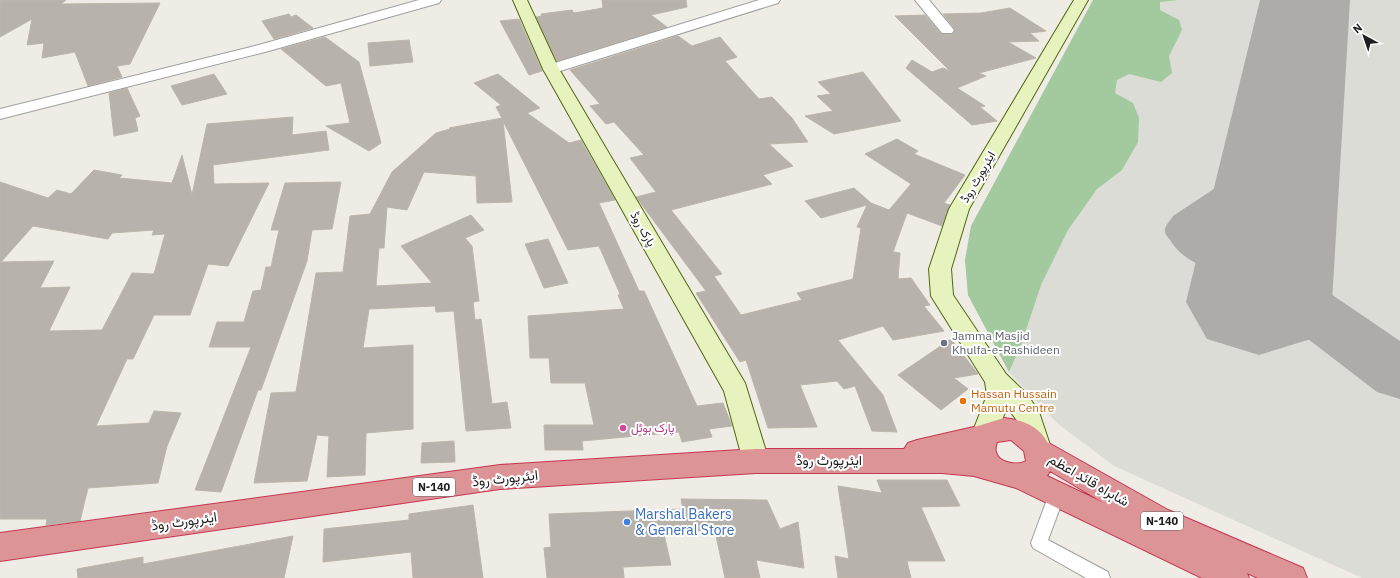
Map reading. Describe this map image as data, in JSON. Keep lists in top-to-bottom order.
{
  "streets": {
    "highway": ["ایئرپورٹ روڈ", "شاہراہِ قائدِ اعظم", "N-140"],
    "street": ["پارک روڈ"]
  },
  "crossings": [
    ["ایئرپورٹ روڈ", "پارک روڈ"],
    ["ایئرپورٹ روڈ", "شاہراہِ قائدِ اعظم"],
    ["ایئرپورٹ روڈ", "N-140"],
    ["شاہراہِ قائدِ اعظم", "N-140"]
  ],
  "places": [
    "Jamma Masjid Khulfa-e-Rashideen",
    "Hassan Hussain Mamutu Centre",
    "پارک ہوٹل",
    "Marshal Bakers & General Store"
  ],
  "north": "top left"
}
